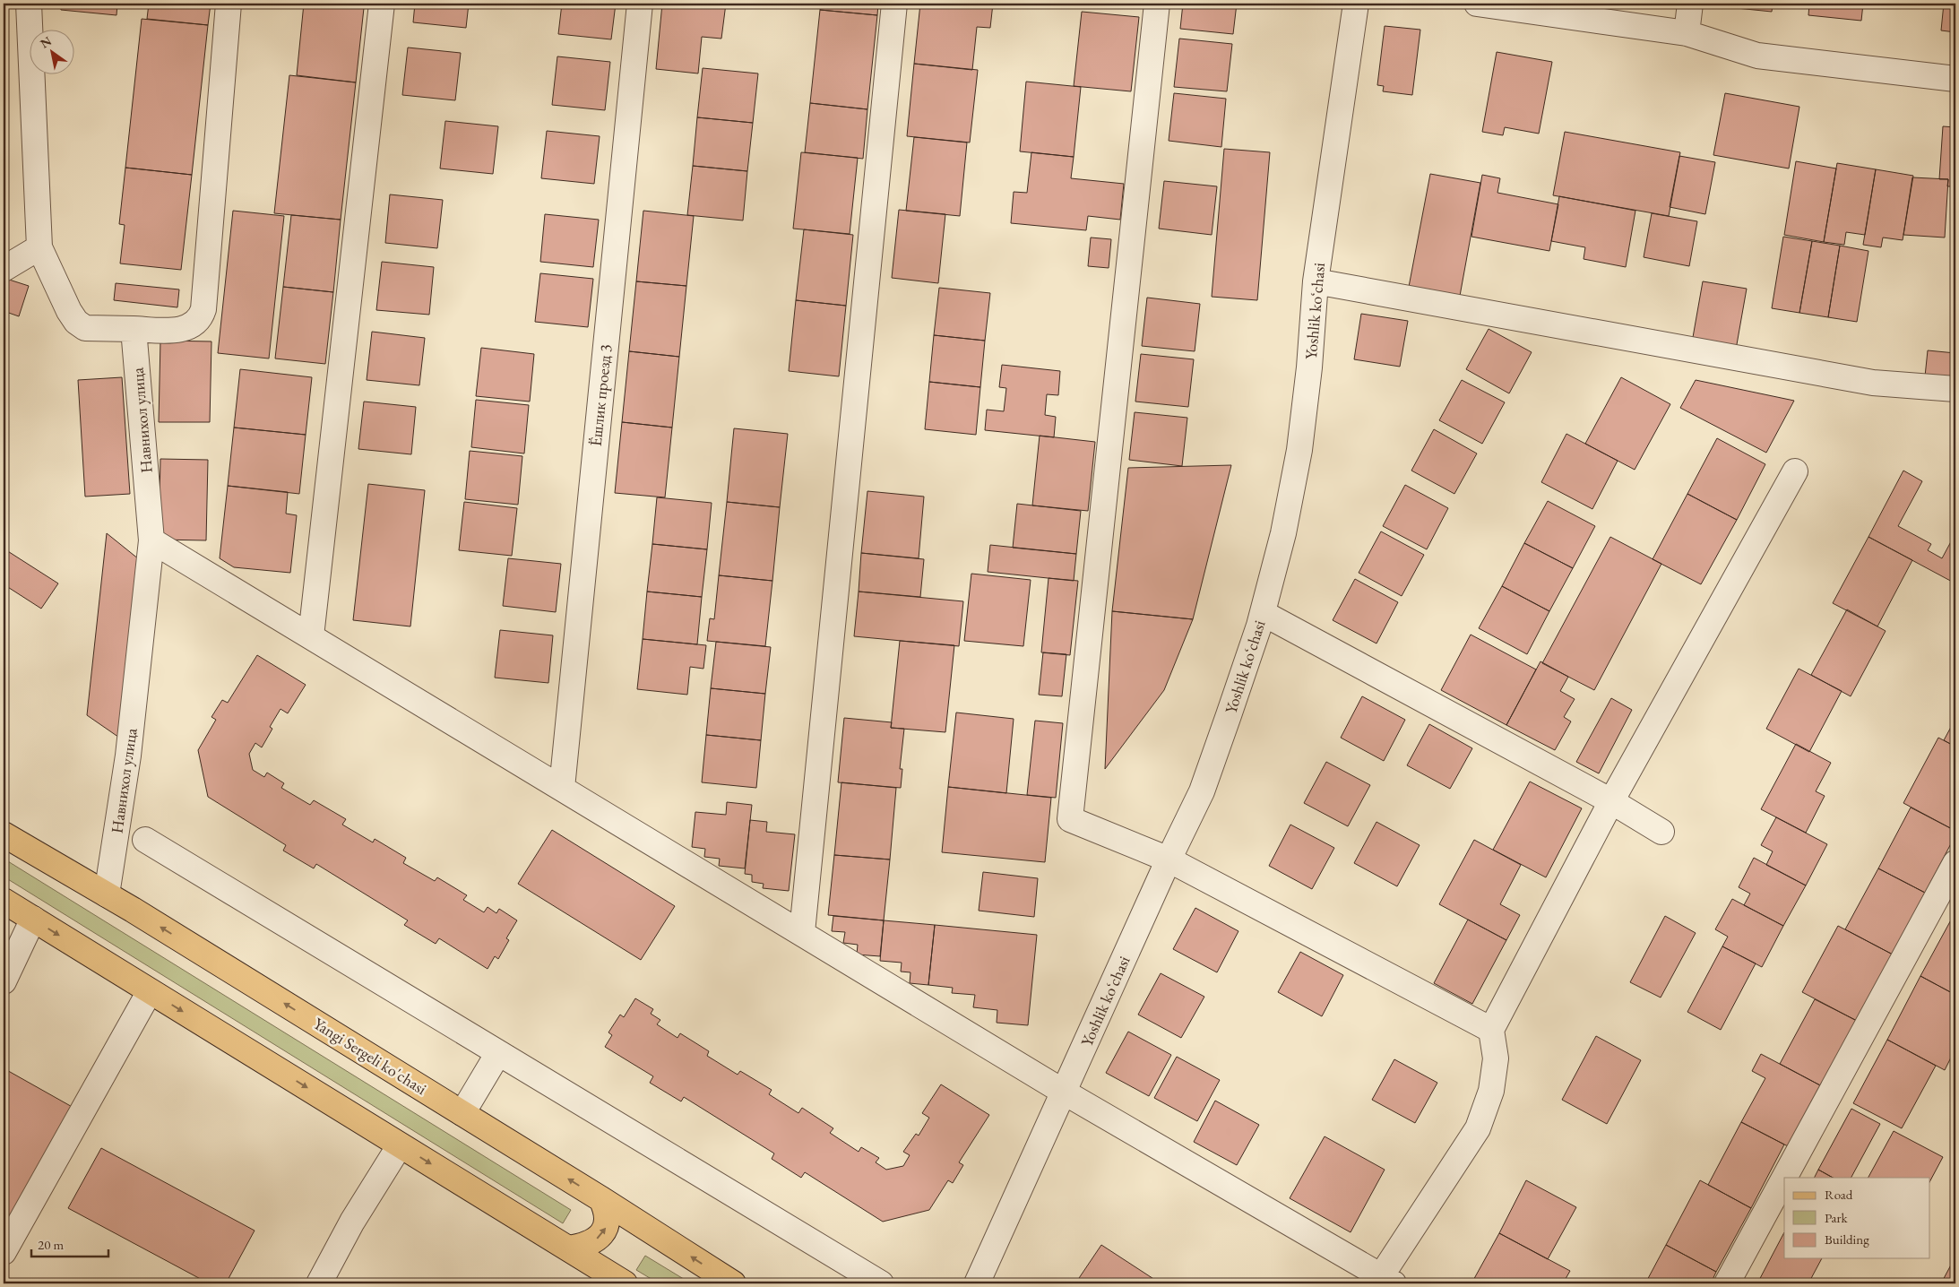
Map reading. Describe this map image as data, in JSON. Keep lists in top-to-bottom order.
{
  "streets": {
    "main road": ["Yangi Sergeli ko'chasi"],
    "street": ["Yoshlik koʻchasi", "Ёшлик проезд 3", "Навнихол улица"]
  },
  "crossings": [
    ["Навнихол улица", "Yangi Sergeli ko'chasi"]
  ],
  "legend": ["Road", "Park", "Building"],
  "scale_bar": "20 m",
  "north": "top left"
}
